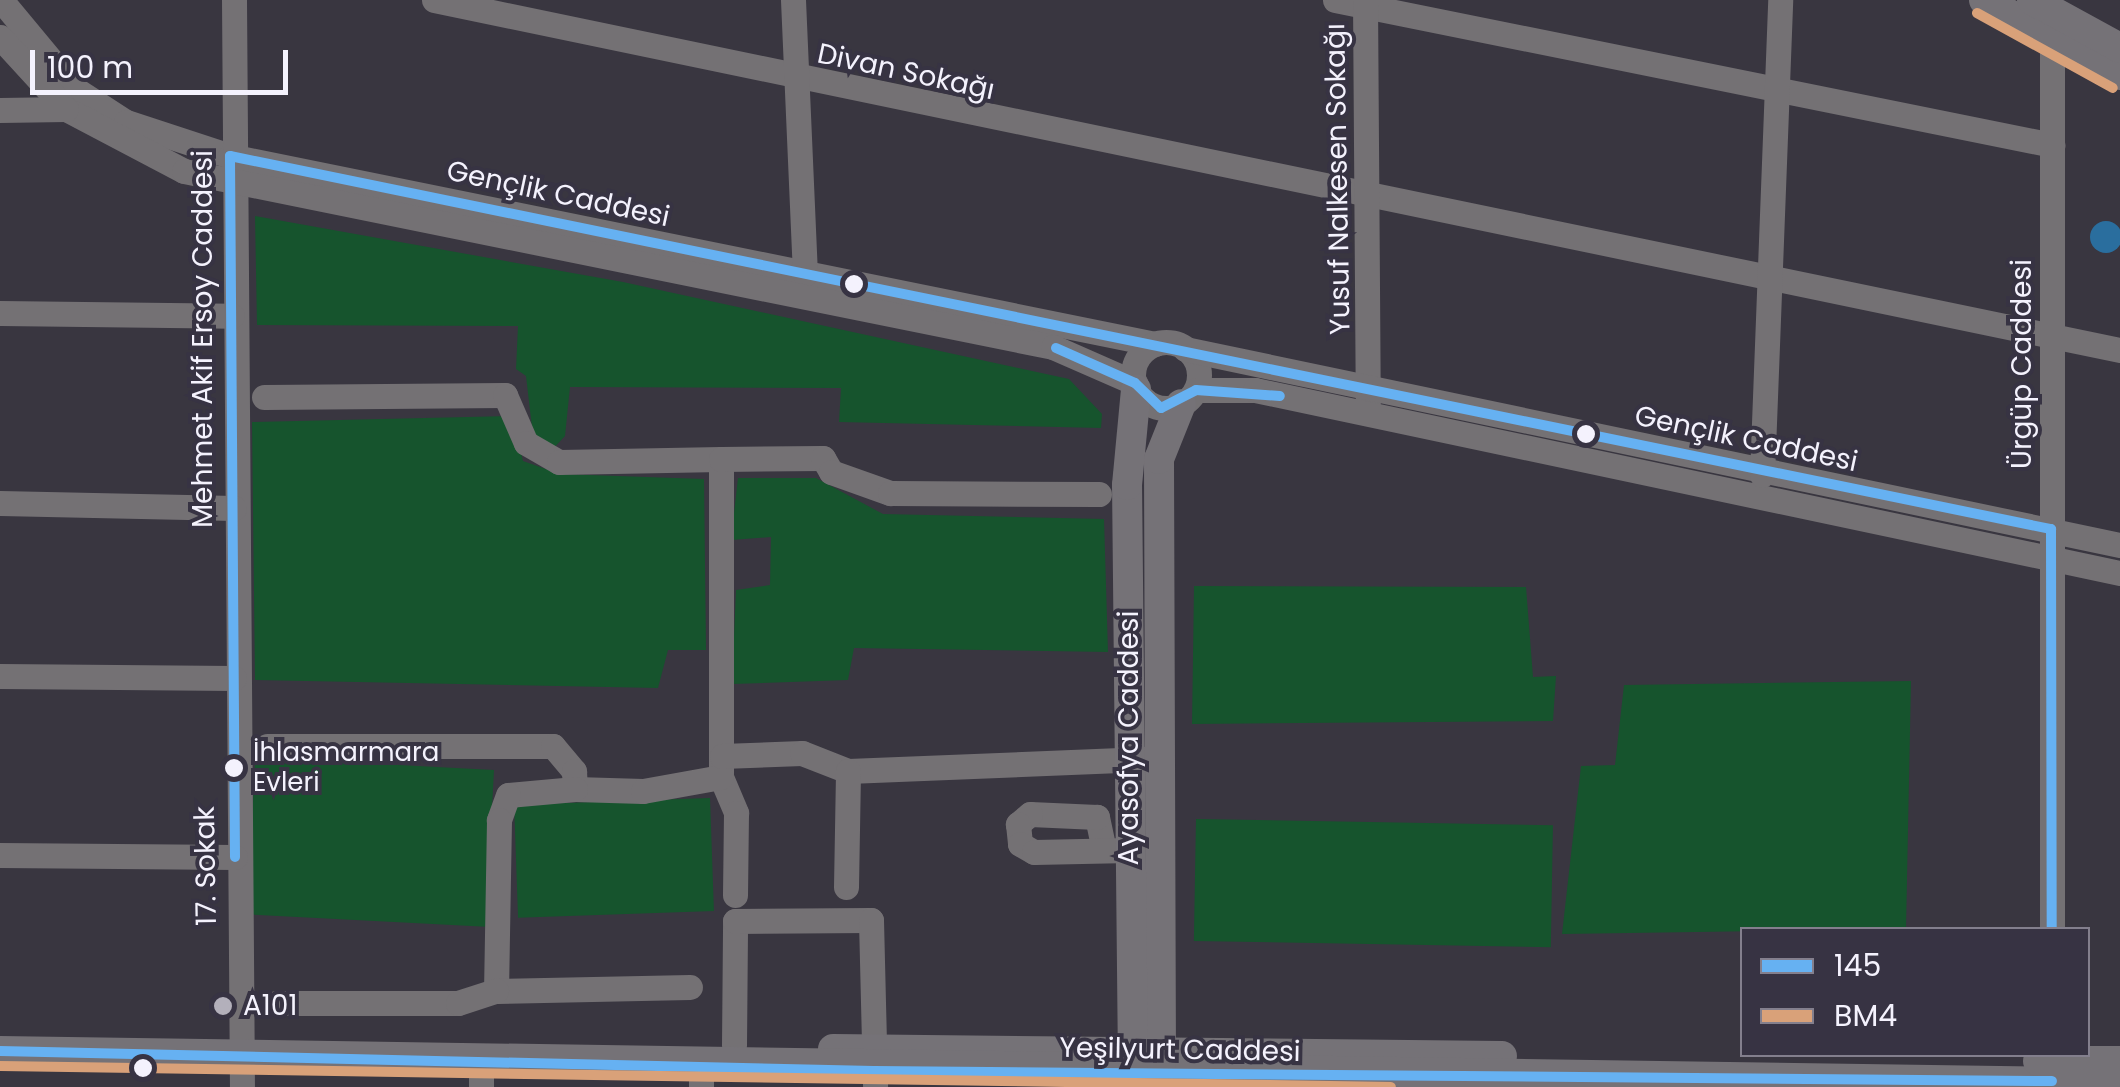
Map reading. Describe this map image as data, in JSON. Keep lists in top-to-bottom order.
{
  "streets": {
    "main road": ["Ayasofya Caddesi", "Yeşilyurt Caddesi"],
    "street": [
      "Divan Sokağı",
      "Yusuf Nalkesen Sokağı",
      "Gençlik Caddesi",
      "Mehmet Akif Ersoy Caddesi",
      "Ürgüp Caddesi",
      "17. Sokak"
    ]
  },
  "crossings": [
    ["Divan Sokağı", "Yusuf Nalkesen Sokağı"],
    ["Divan Sokağı", "Ürgüp Caddesi"],
    ["Yusuf Nalkesen Sokağı", "Gençlik Caddesi"],
    ["Gençlik Caddesi", "Mehmet Akif Ersoy Caddesi"],
    ["Gençlik Caddesi", "Ürgüp Caddesi"],
    ["Gençlik Caddesi", "Ayasofya Caddesi"],
    ["Mehmet Akif Ersoy Caddesi", "17. Sokak"],
    ["Ayasofya Caddesi", "Yeşilyurt Caddesi"],
    ["17. Sokak", "Yeşilyurt Caddesi"]
  ],
  "places": ["İhlasmarmara Evleri", "A101"],
  "lines": ["transit line BM4", "transit line 145"],
  "legend": ["145", "BM4"],
  "scale_bar": "100 m"
}
